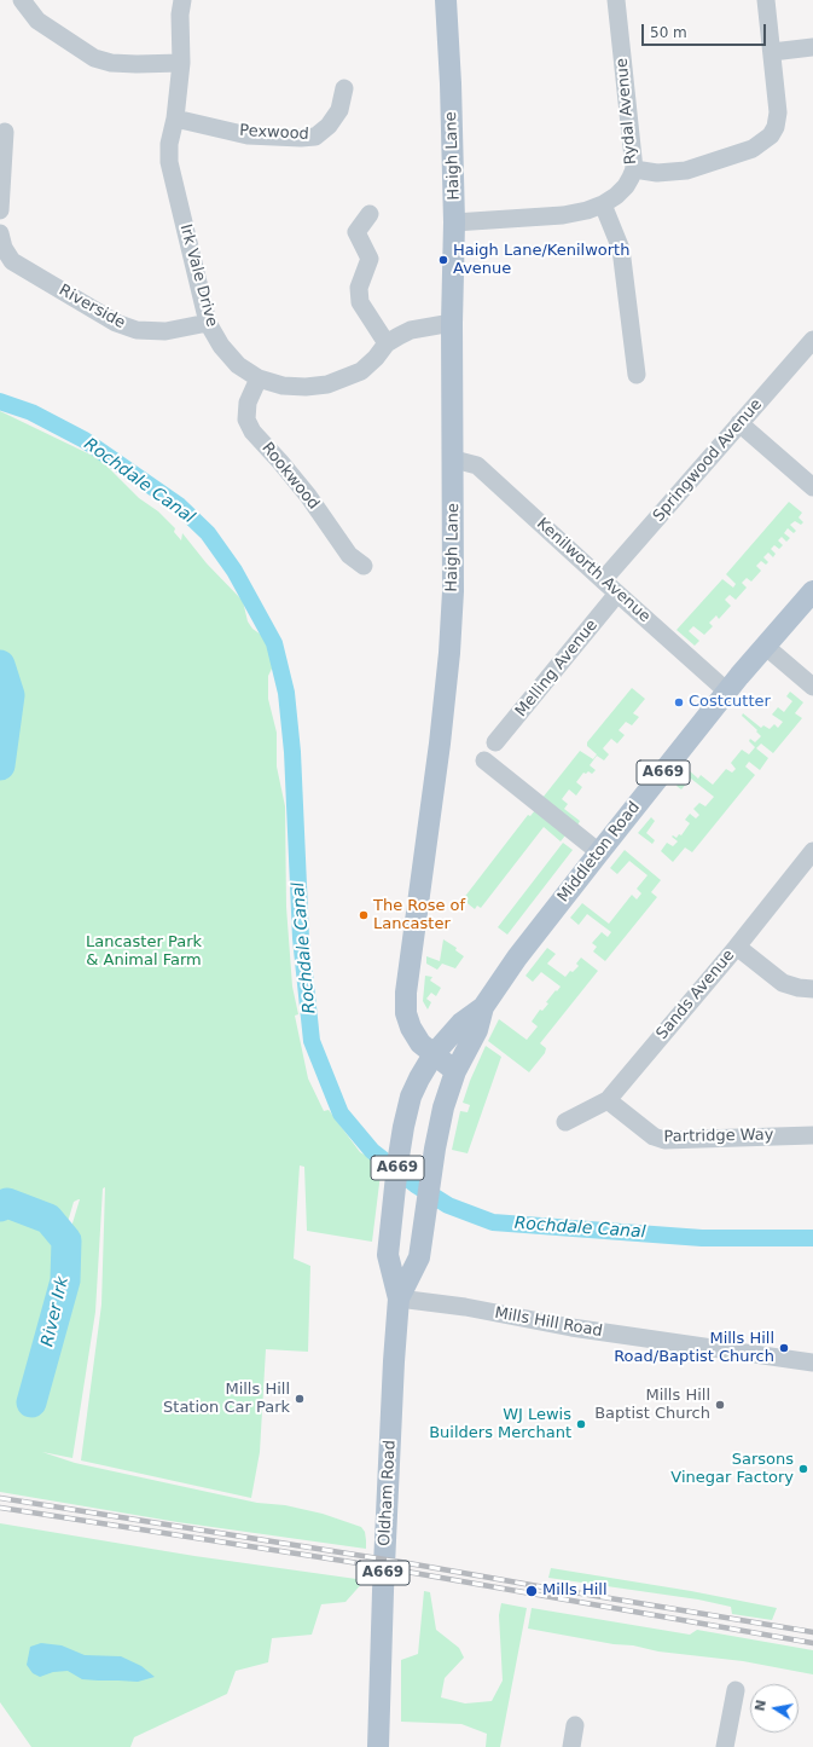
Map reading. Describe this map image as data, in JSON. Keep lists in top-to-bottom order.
{
  "streets": {
    "main road": [
      "Haigh Lane",
      "A669",
      "Middleton Road",
      "Oldham Road"
    ],
    "street": [
      "Rydal Avenue",
      "Pexwood",
      "Irk Vale Drive",
      "Riverside",
      "Springwood Avenue",
      "Rookwood",
      "Kenilworth Avenue",
      "Melling Avenue",
      "Sands Avenue",
      "Partridge Way",
      "Mills Hill Road"
    ]
  },
  "crossings": [
    ["Rydal Avenue", "Haigh Lane"],
    ["Pexwood", "Irk Vale Drive"],
    ["Haigh Lane", "Irk Vale Drive"],
    ["Haigh Lane", "Kenilworth Avenue"],
    ["Haigh Lane", "Middleton Road"],
    ["Irk Vale Drive", "Riverside"],
    ["Irk Vale Drive", "Rookwood"],
    ["Springwood Avenue", "Kenilworth Avenue"],
    ["Kenilworth Avenue", "Melling Avenue"],
    ["Kenilworth Avenue", "Middleton Road"],
    ["Middleton Road", "Mills Hill Road"],
    ["Middleton Road", "Oldham Road"],
    ["Sands Avenue", "Partridge Way"],
    ["Mills Hill Road", "Oldham Road"]
  ],
  "water": ["Rochdale Canal", "River Irk"],
  "parks": ["Lancaster Park & Animal Farm"],
  "places": [
    "Haigh Lane/Kenilworth Avenue",
    "Costcutter",
    "The Rose of Lancaster",
    "Mills Hill Road/Baptist Church",
    "Mills Hill Station Car Park",
    "Mills Hill Baptist Church",
    "WJ Lewis Builders Merchant",
    "Sarsons Vinegar Factory",
    "Mills Hill"
  ],
  "scale_bar": "50 m",
  "north": "left"
}
